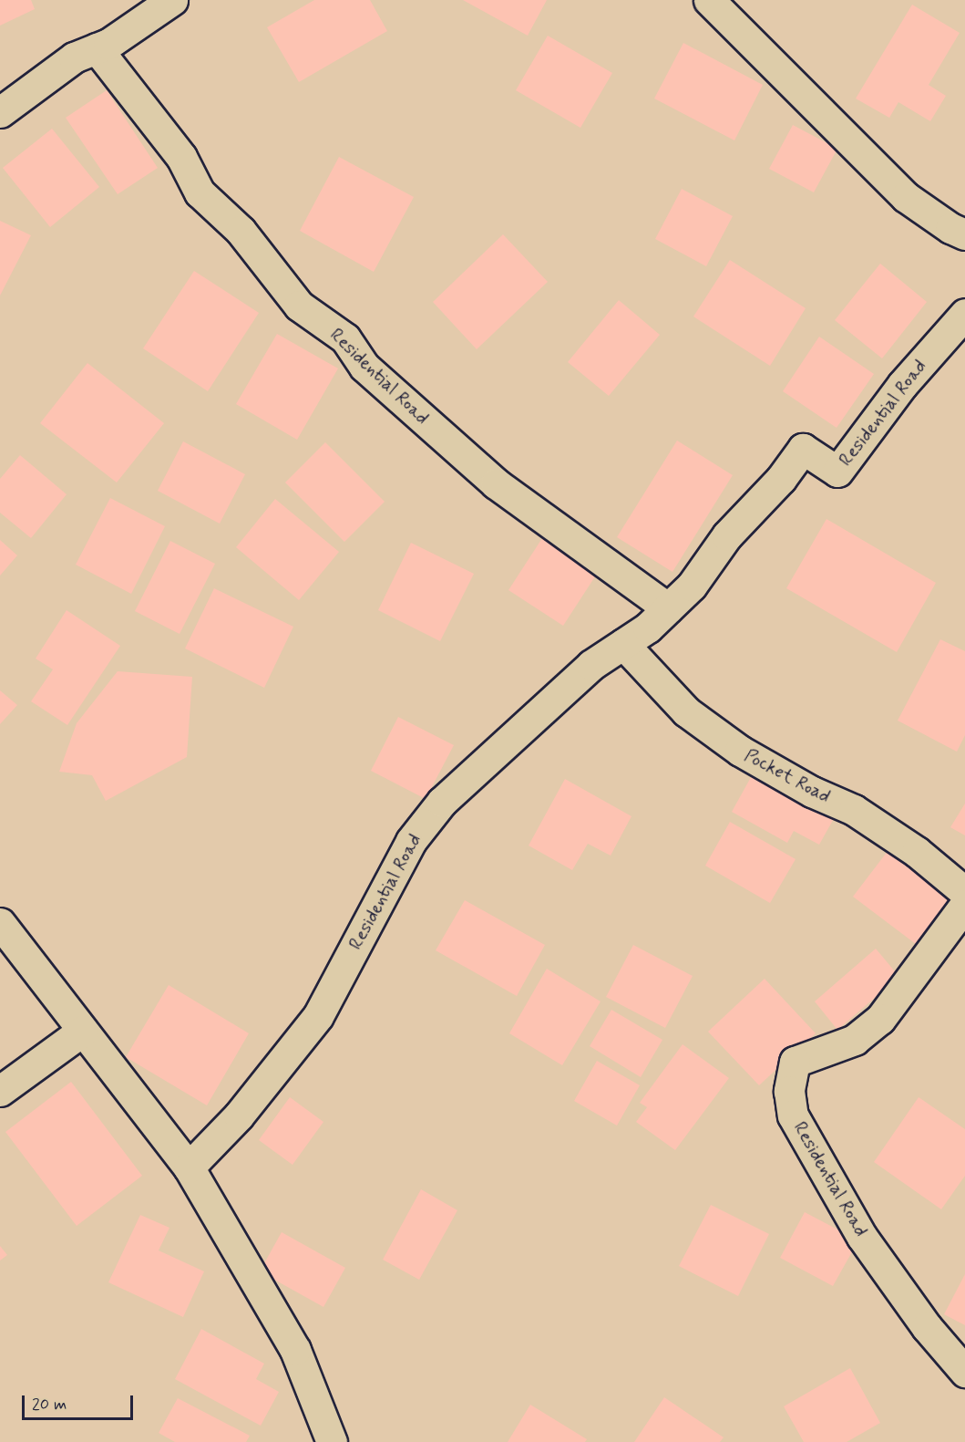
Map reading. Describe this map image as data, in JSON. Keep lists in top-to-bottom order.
{
  "streets": {
    "street": ["Residential Road", "Pocket Road"]
  },
  "crossings": [
    ["Residential Road", "Pocket Road"]
  ],
  "scale_bar": "20 m"
}
